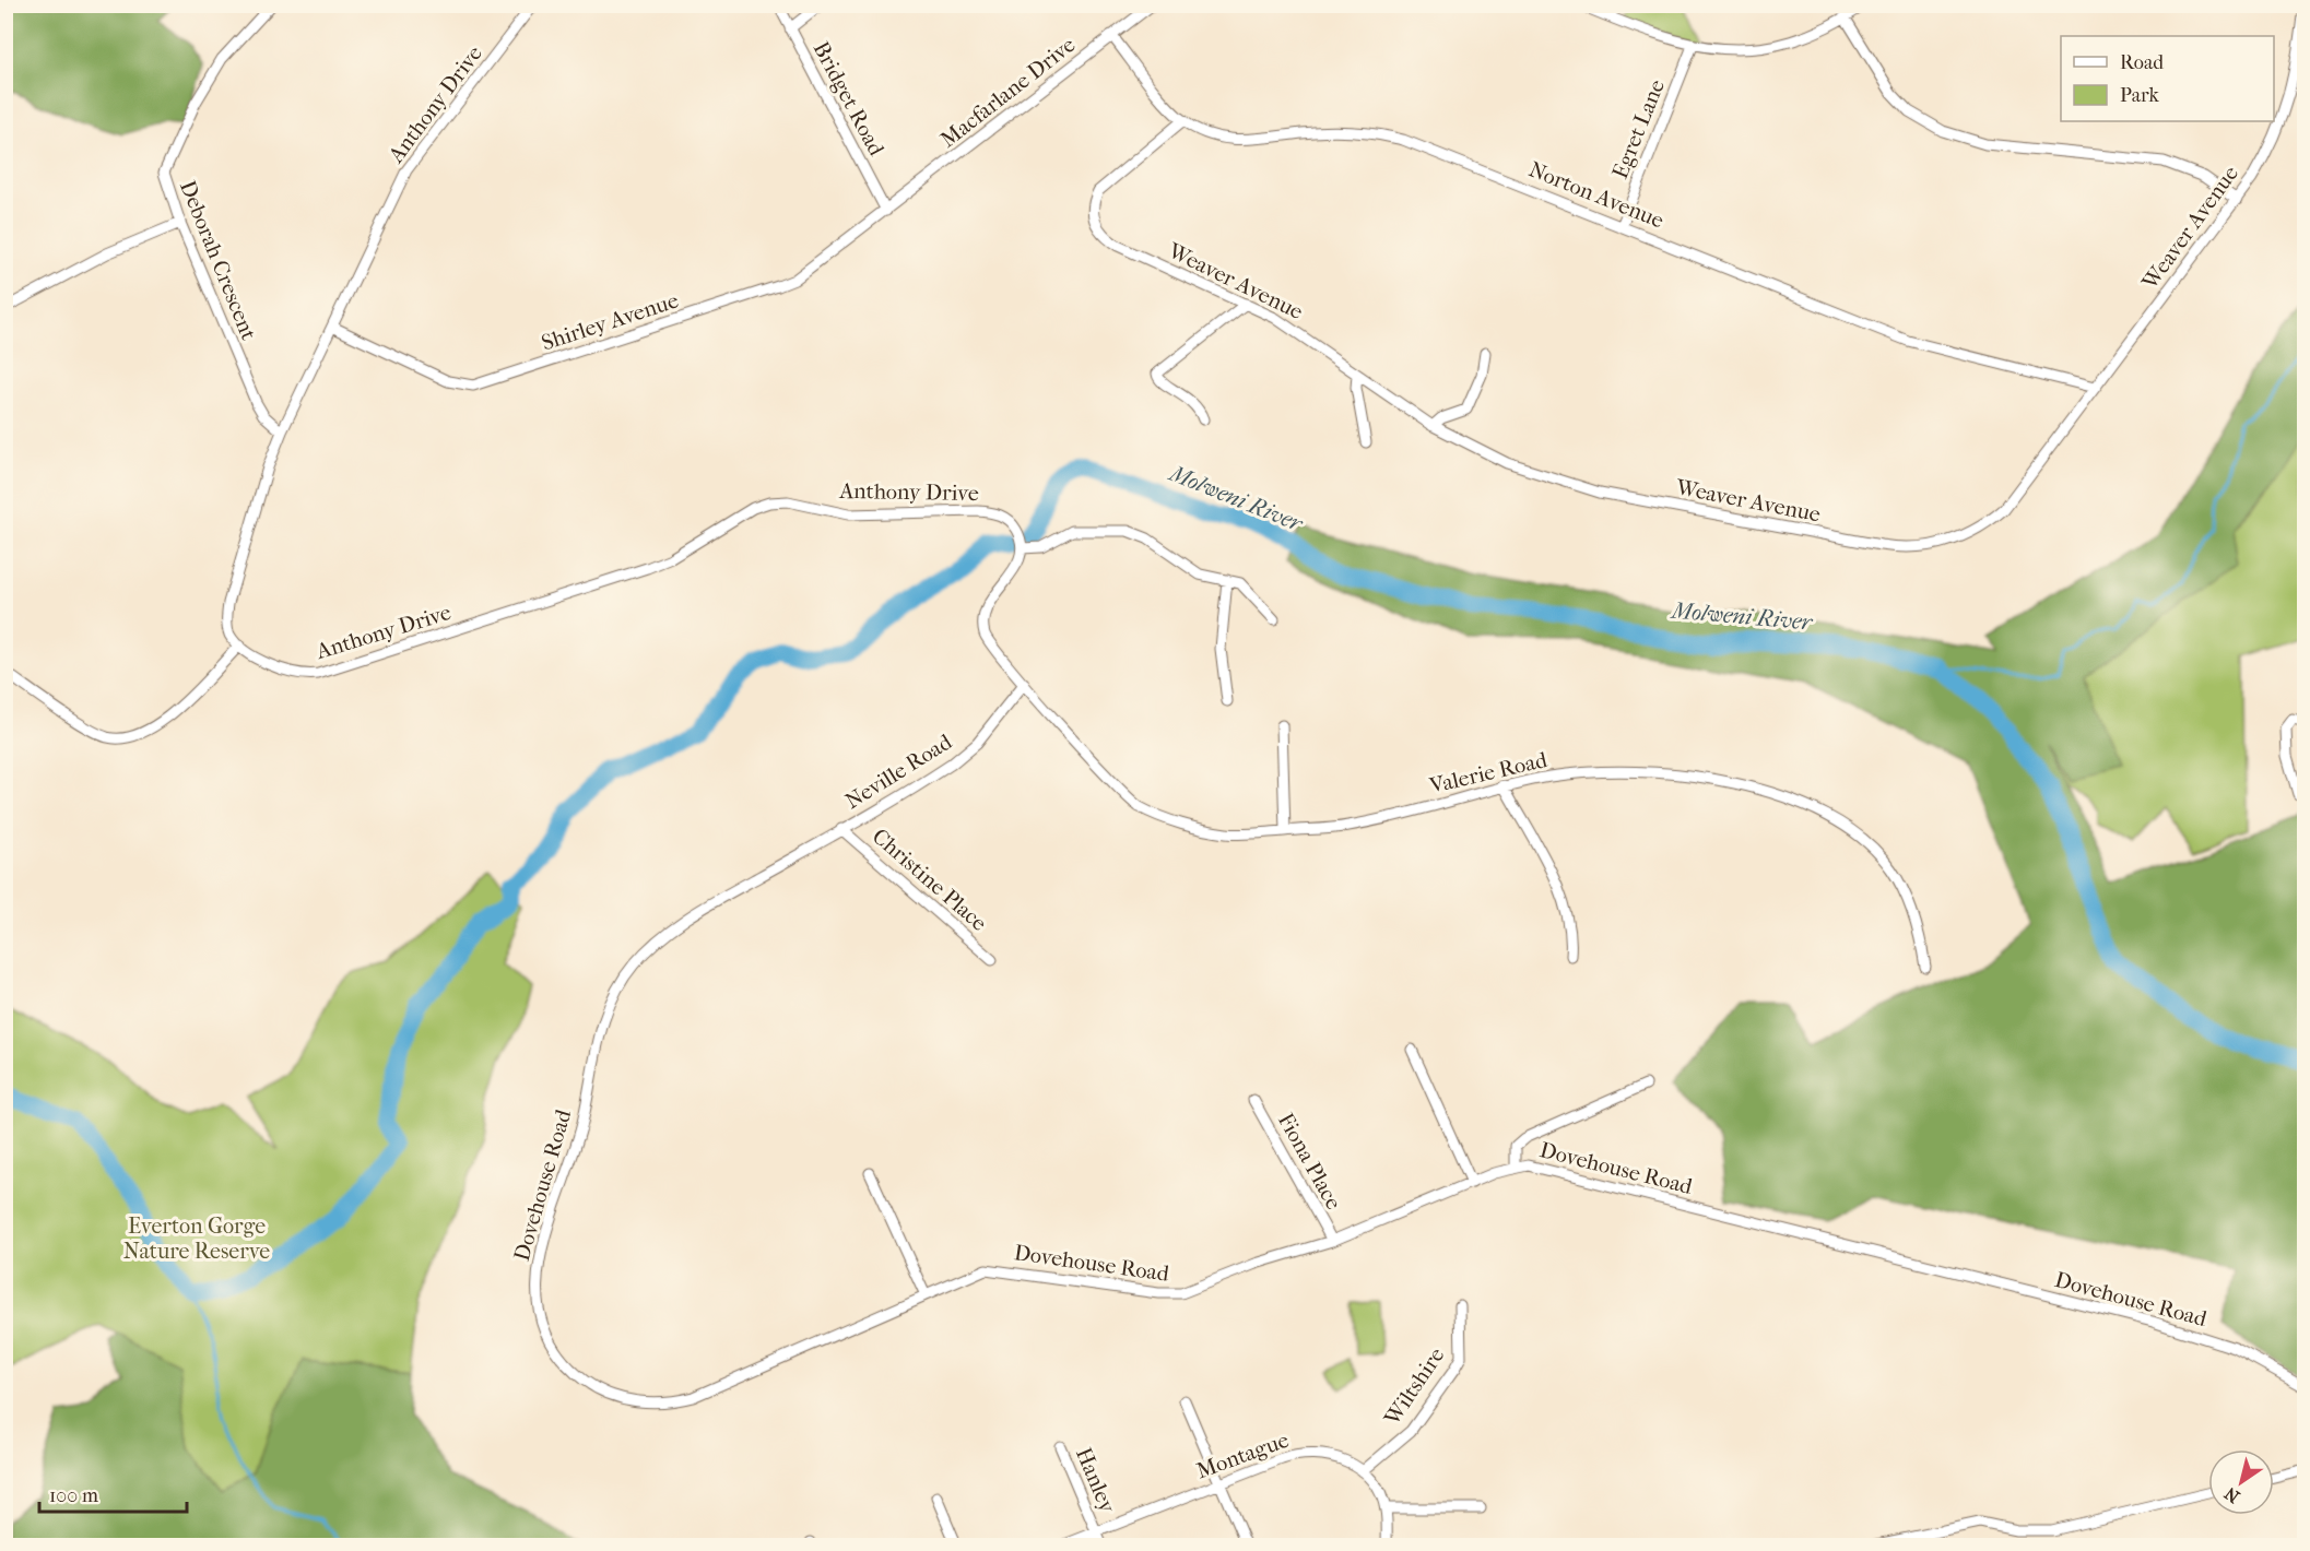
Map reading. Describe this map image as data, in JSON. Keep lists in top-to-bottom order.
{
  "streets": {
    "street": [
      "Macfarlane Drive",
      "Bridget Road",
      "Anthony Drive",
      "Egret Lane",
      "Norton Avenue",
      "Weaver Avenue",
      "Deborah Crescent",
      "Shirley Avenue",
      "Neville Road",
      "Valerie Road",
      "Christine Place",
      "Fiona Place",
      "Dovehouse Road",
      "Wiltshire",
      "Montague",
      "Hanley"
    ]
  },
  "crossings": [
    ["Macfarlane Drive", "Bridget Road"],
    ["Macfarlane Drive", "Norton Avenue"],
    ["Macfarlane Drive", "Shirley Avenue"],
    ["Bridget Road", "Shirley Avenue"],
    ["Anthony Drive", "Deborah Crescent"],
    ["Anthony Drive", "Shirley Avenue"],
    ["Egret Lane", "Norton Avenue"],
    ["Norton Avenue", "Weaver Avenue"],
    ["Neville Road", "Valerie Road"],
    ["Neville Road", "Christine Place"],
    ["Neville Road", "Dovehouse Road"],
    ["Christine Place", "Dovehouse Road"],
    ["Fiona Place", "Dovehouse Road"],
    ["Wiltshire", "Montague"],
    ["Montague", "Hanley"]
  ],
  "water": ["Molweni River"],
  "parks": ["Everton Gorge Nature Reserve"],
  "legend": ["Road", "Park"],
  "scale_bar": "100 m",
  "north": "bottom left"
}
